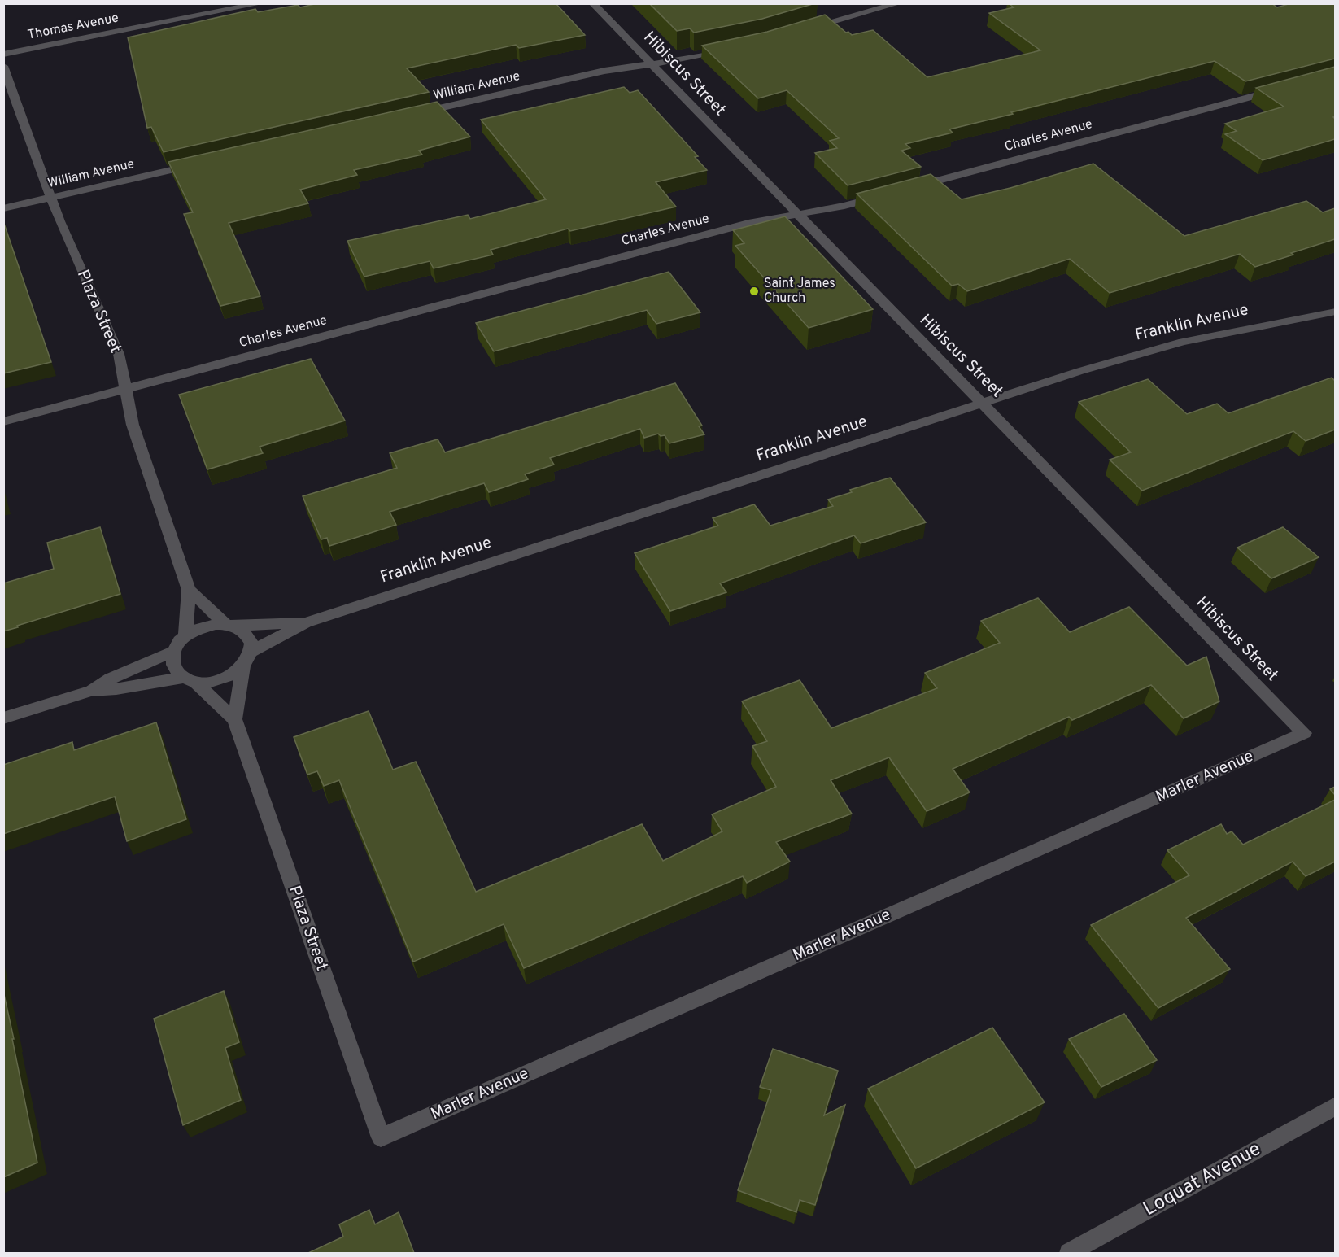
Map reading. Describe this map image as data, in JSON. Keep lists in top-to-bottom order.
{
  "streets": {
    "street": [
      "Thomas Avenue",
      "Hibiscus Street",
      "William Avenue",
      "Charles Avenue",
      "Plaza Street",
      "Franklin Avenue",
      "Marler Avenue",
      "Loquat Avenue"
    ]
  },
  "crossings": [
    ["Hibiscus Street", "William Avenue"],
    ["Hibiscus Street", "Charles Avenue"],
    ["Hibiscus Street", "Franklin Avenue"],
    ["Hibiscus Street", "Marler Avenue"],
    ["William Avenue", "Plaza Street"],
    ["Charles Avenue", "Plaza Street"],
    ["Plaza Street", "Franklin Avenue"],
    ["Plaza Street", "Marler Avenue"]
  ],
  "places": ["Saint James Church"]
}
